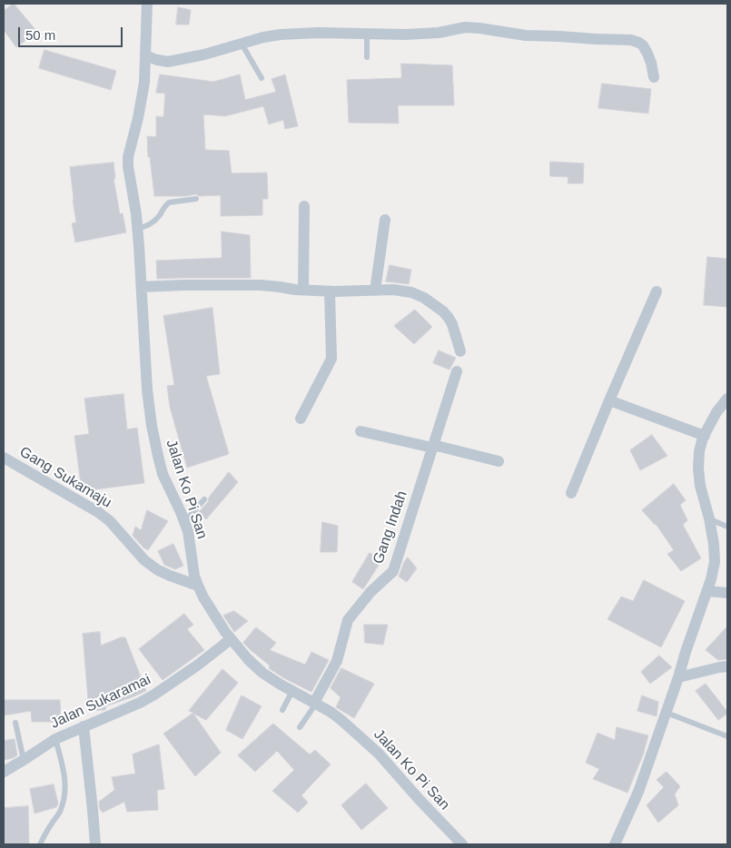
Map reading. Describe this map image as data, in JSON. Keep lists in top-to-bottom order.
{
  "streets": {
    "street": [
      "Gang Sukamaju",
      "Jalan Ko Pi San",
      "Gang Indah",
      "Jalan Sukaramai"
    ]
  },
  "crossings": [
    ["Gang Sukamaju", "Jalan Ko Pi San"],
    ["Jalan Ko Pi San", "Gang Indah"],
    ["Jalan Ko Pi San", "Jalan Sukaramai"]
  ],
  "scale_bar": "50 m"
}
